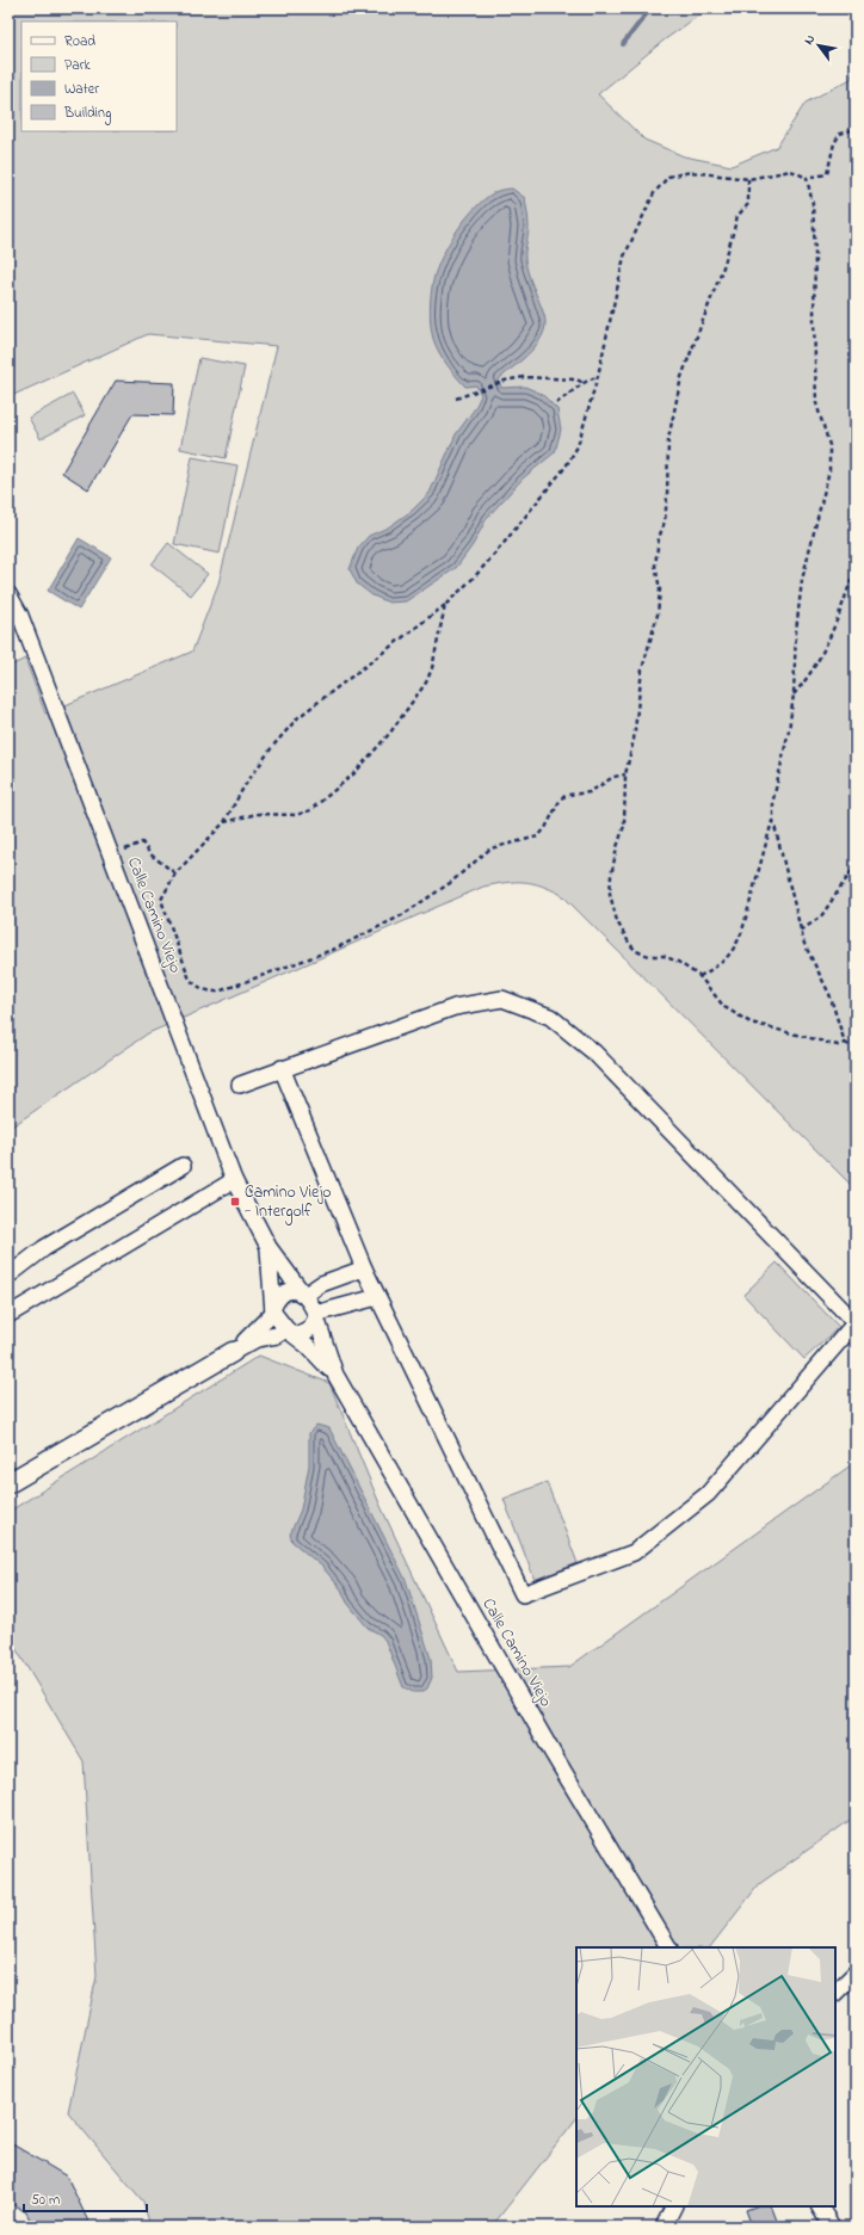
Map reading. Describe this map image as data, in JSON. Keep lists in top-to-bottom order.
{
  "streets": {
    "street": ["Calle Camino Viejo"]
  },
  "places": {
    "transit": ["Camino Viejo - Intergolf"]
  },
  "legend": [
    "Road",
    "Park",
    "Water",
    "Building"
  ],
  "scale_bar": "50 m",
  "north": "top left"
}
